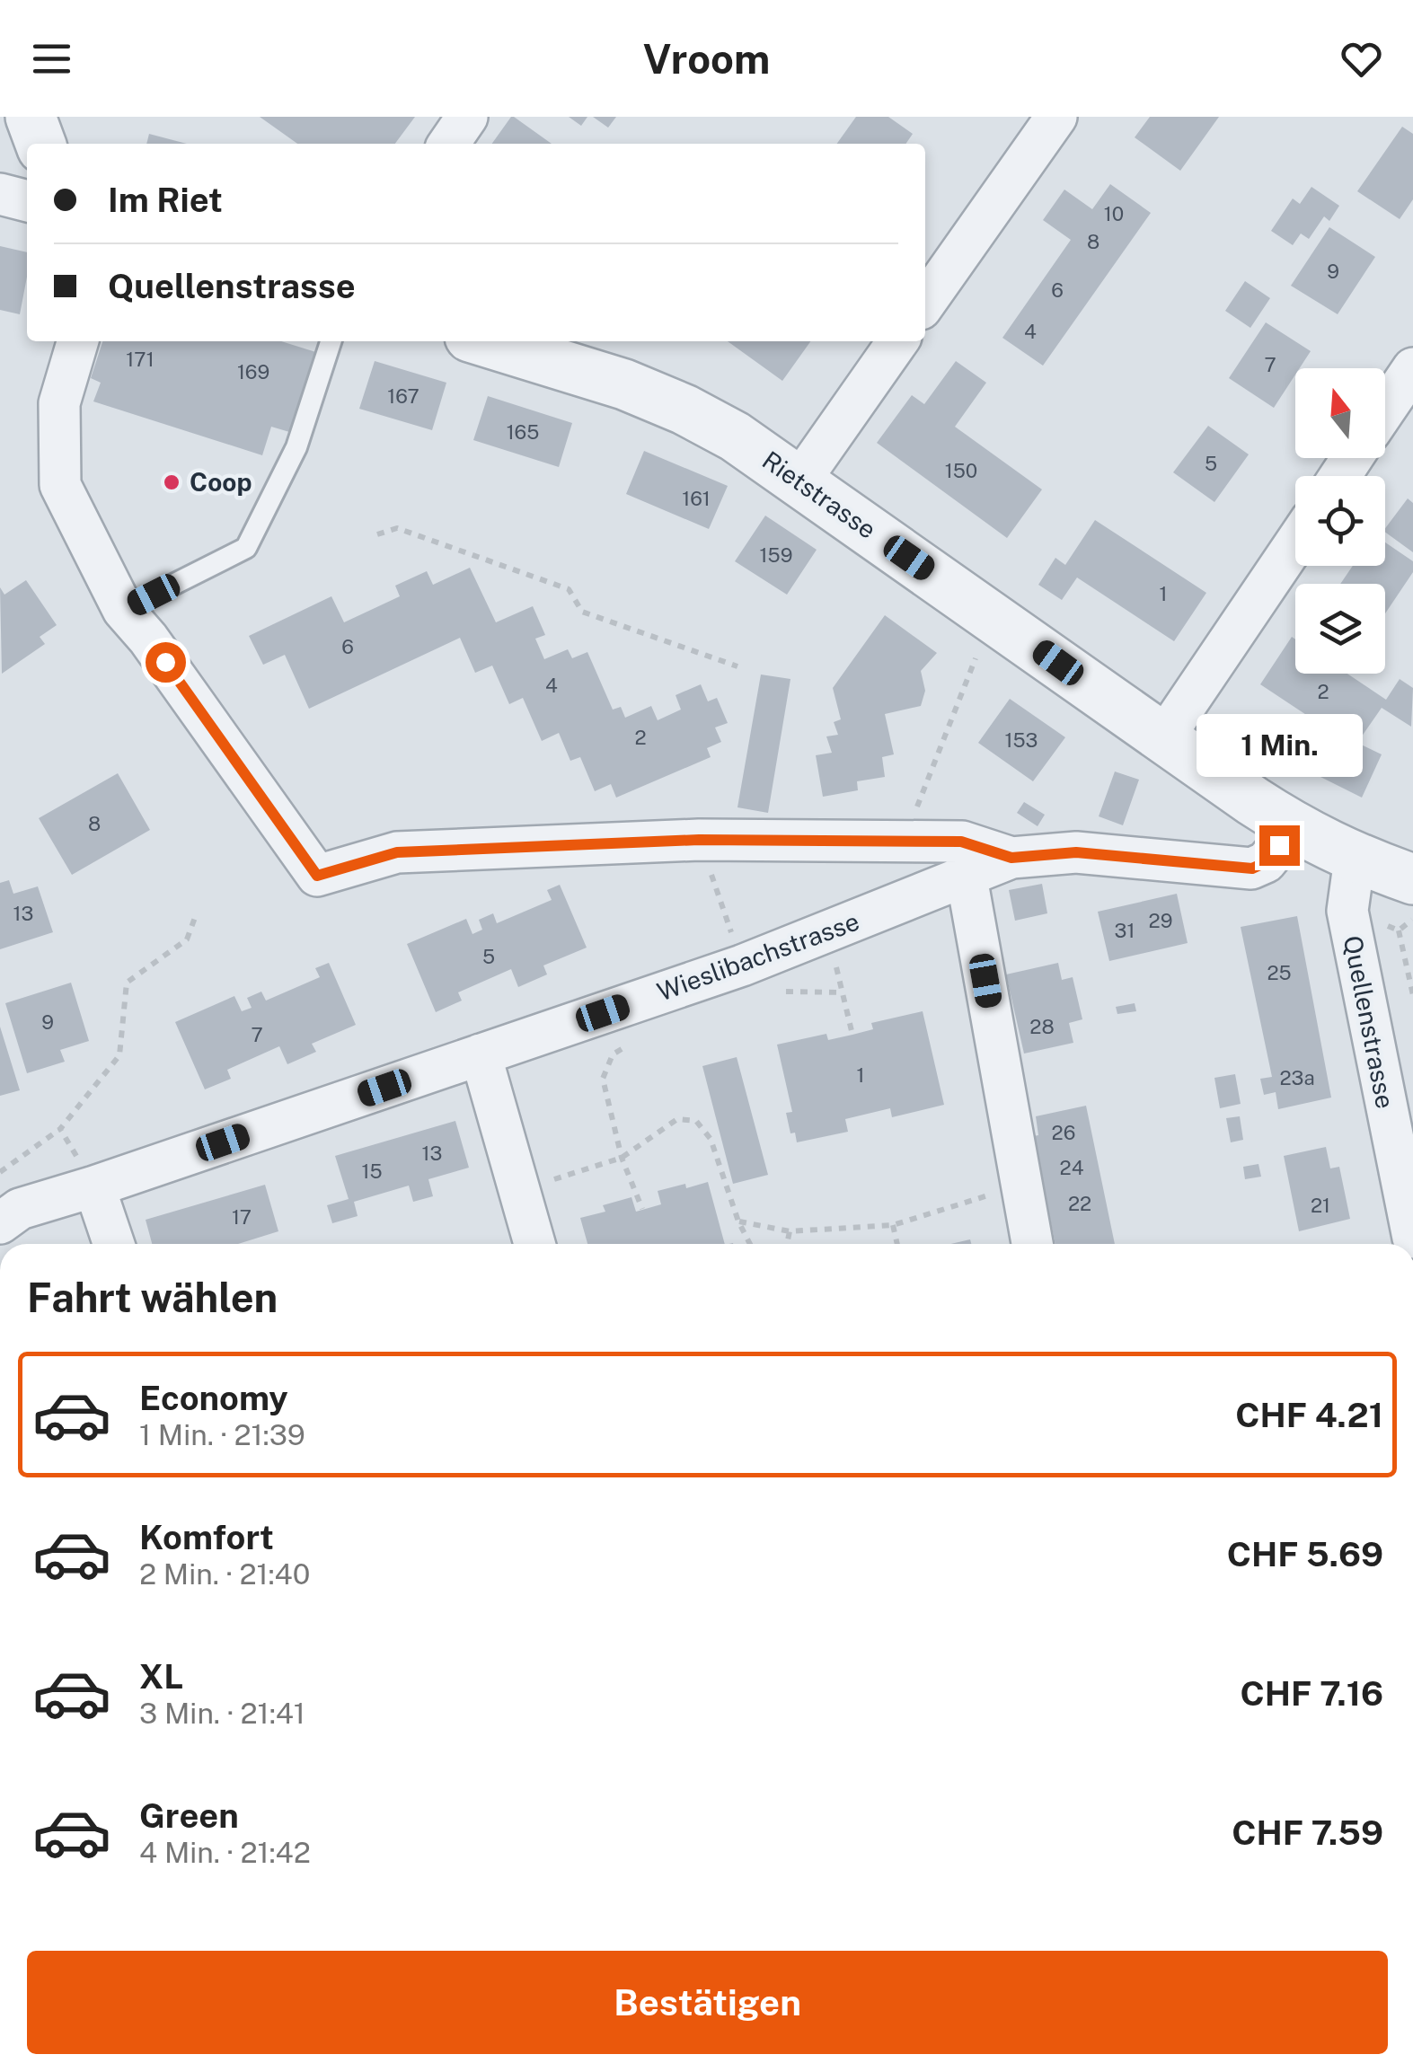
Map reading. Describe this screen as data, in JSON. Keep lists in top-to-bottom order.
{
  "streets": {
    "street": ["Rietstrasse", "Wieslibachstrasse", "Quellenstrasse"]
  },
  "crossings": [
    ["Rietstrasse", "Quellenstrasse"]
  ],
  "places": ["Coop"],
  "house_numbers": [
    "10",
    "8",
    "9",
    "6",
    "4",
    "171",
    "7",
    "169",
    "167",
    "165",
    "5",
    "150",
    "161",
    "159",
    "1",
    "6",
    "4",
    "2",
    "2",
    "153",
    "8",
    "13",
    "29",
    "31",
    "5",
    "25",
    "9",
    "28",
    "7",
    "1",
    "23a",
    "26",
    "13",
    "24",
    "15",
    "22",
    "21",
    "17"
  ],
  "north": "top",
  "page": {
    "header": "Vroom",
    "banner": ["Im Riet", "Quellenstrasse"],
    "bubble": "1 Min.",
    "heading": "Fahrt wählen",
    "list": [
      {
        "name": "Economy",
        "note": "1 Min. · 21:39",
        "value": "CHF 4.21"
      },
      {
        "name": "Komfort",
        "note": "2 Min. · 21:40",
        "value": "CHF 5.69"
      },
      {
        "name": "XL",
        "note": "3 Min. · 21:41",
        "value": "CHF 7.16"
      },
      {
        "name": "Green",
        "note": "4 Min. · 21:42",
        "value": "CHF 7.59"
      }
    ],
    "buttons": "Bestätigen"
  }
}
